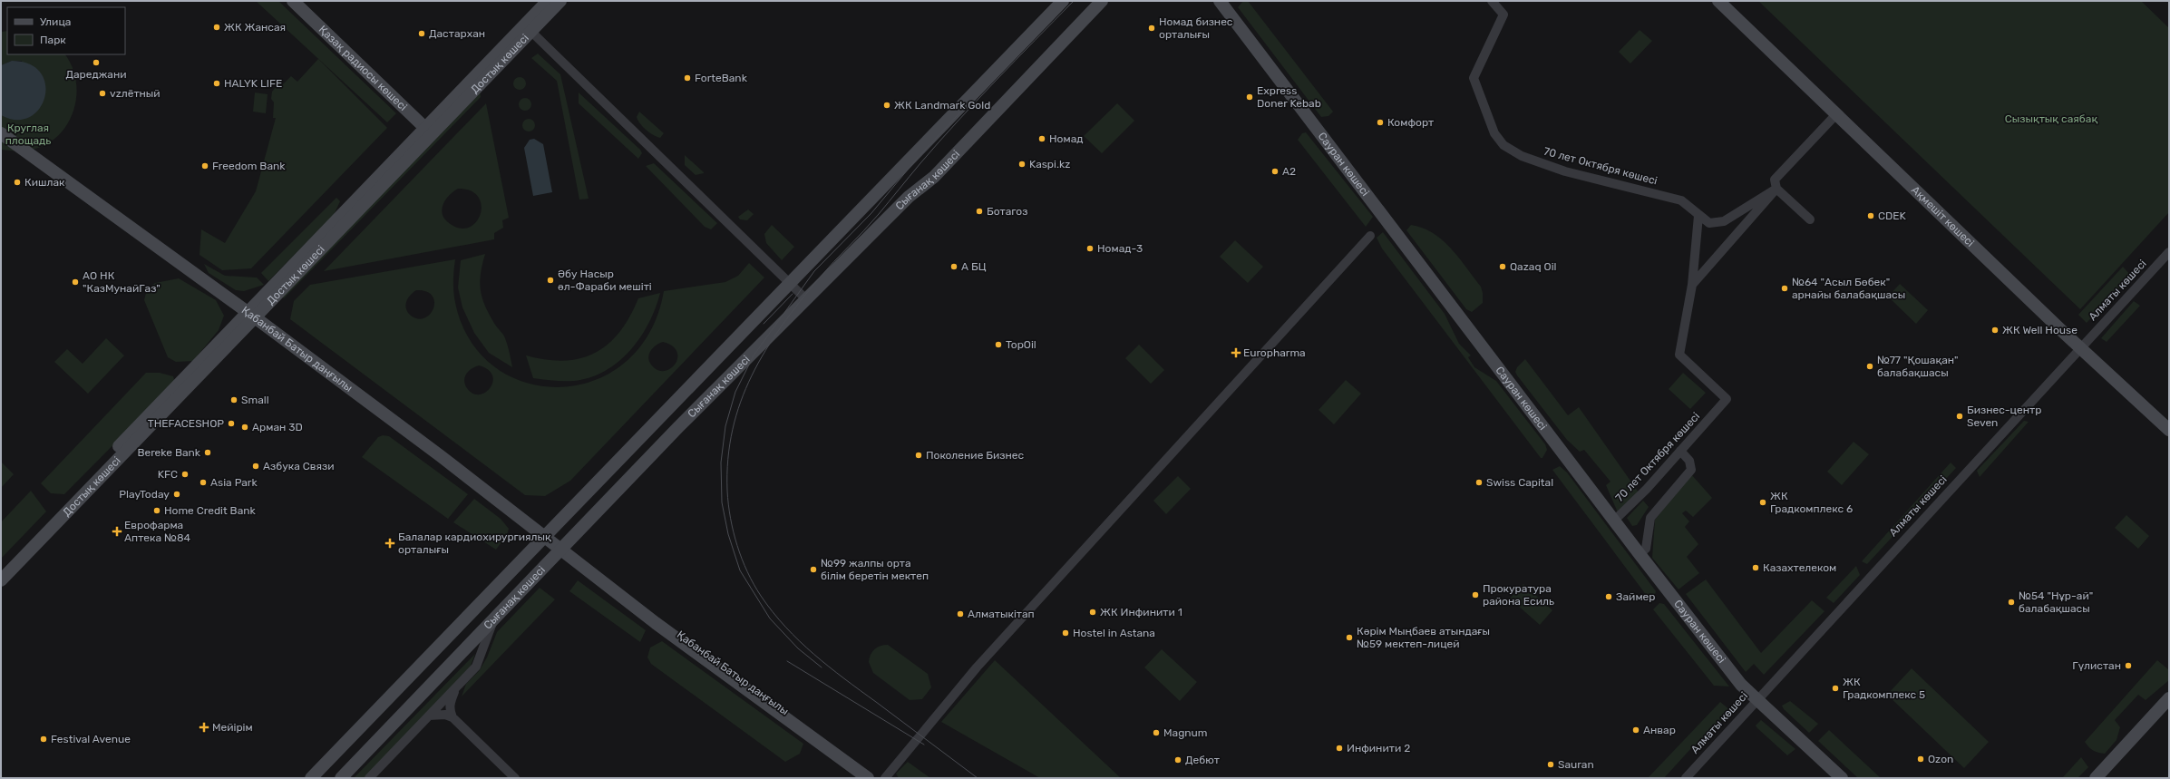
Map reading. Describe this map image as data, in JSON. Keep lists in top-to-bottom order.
{
  "streets": {
    "main road": [
      "Достық көшесі",
      "Қазақ радиосы көшесі",
      "Сауран көшесі",
      "Сығанақ көшесі",
      "Ақмешіт көшесі",
      "Қабанбай Батыр даңғылы"
    ],
    "street": ["70 лет Октября көшесі", "Алматы көшесі"]
  },
  "crossings": [
    ["Достық көшесі", "Қазақ радиосы көшесі"],
    ["Достық көшесі", "Қабанбай Батыр даңғылы"],
    ["Сауран көшесі", "70 лет Октября көшесі"],
    ["Сауран көшесі", "Алматы көшесі"],
    ["Сығанақ көшесі", "Қабанбай Батыр даңғылы"],
    ["Ақмешіт көшесі", "Алматы көшесі"]
  ],
  "parks": ["Сызықтық саябақ", "Круглая площадь"],
  "places": {
    "other": [
      "ЖК Жансая",
      "Номад бизнес орталығы",
      "Дастархан",
      "Дареджани",
      "ForteBank",
      "HALYK LIFE",
      "vzлётный",
      "Express Doner Kebab",
      "ЖК Landmark Gold",
      "Комфорт",
      "Номад",
      "Kaspi.kz",
      "Freedom Bank",
      "А2",
      "Кишлак",
      "Ботагоз",
      "CDEK",
      "Номад-3",
      "А БЦ",
      "Qazaq Oil",
      "Әбу Насыр әл-Фараби мешіті",
      "АО НК \"КазМунайГаз\"",
      "№64 \"Асыл Бөбек\" арнайы балабақшасы",
      "ЖК Well House",
      "TopOil",
      "№77 \"Қошақан\" балабақшасы",
      "Small",
      "Бизнес-центр Seven",
      "THEFACESHOP",
      "Арман 3D",
      "Bereke Bank",
      "Поколение Бизнес",
      "Азбука Связи",
      "KFC",
      "Asia Park",
      "Swiss Capital",
      "PlayToday",
      "ЖК Градкомплекс 6",
      "Home Credit Bank",
      "Казахтелеком",
      "№99 жалпы орта білім беретін мектеп",
      "Прокуратура района Есиль",
      "Займер",
      "№54 \"Нұр-ай\" балабақшасы",
      "ЖК Инфинити 1",
      "Алматыкітап",
      "Hostel in Astana",
      "Кәрім Мыңбаев атындағы №59 мектеп-лицей",
      "Гүлистан",
      "ЖК Градкомплекс 5",
      "Анвар",
      "Magnum",
      "Festival Avenue",
      "Инфинити 2",
      "Ozon",
      "Дебют",
      "Sauran"
    ],
    "health": [
      "Europharma",
      "Еврофарма Аптека №84",
      "Балалар кардиохирургиялық орталығы",
      "Мейірім"
    ]
  },
  "legend": ["Улица", "Парк"]
}
